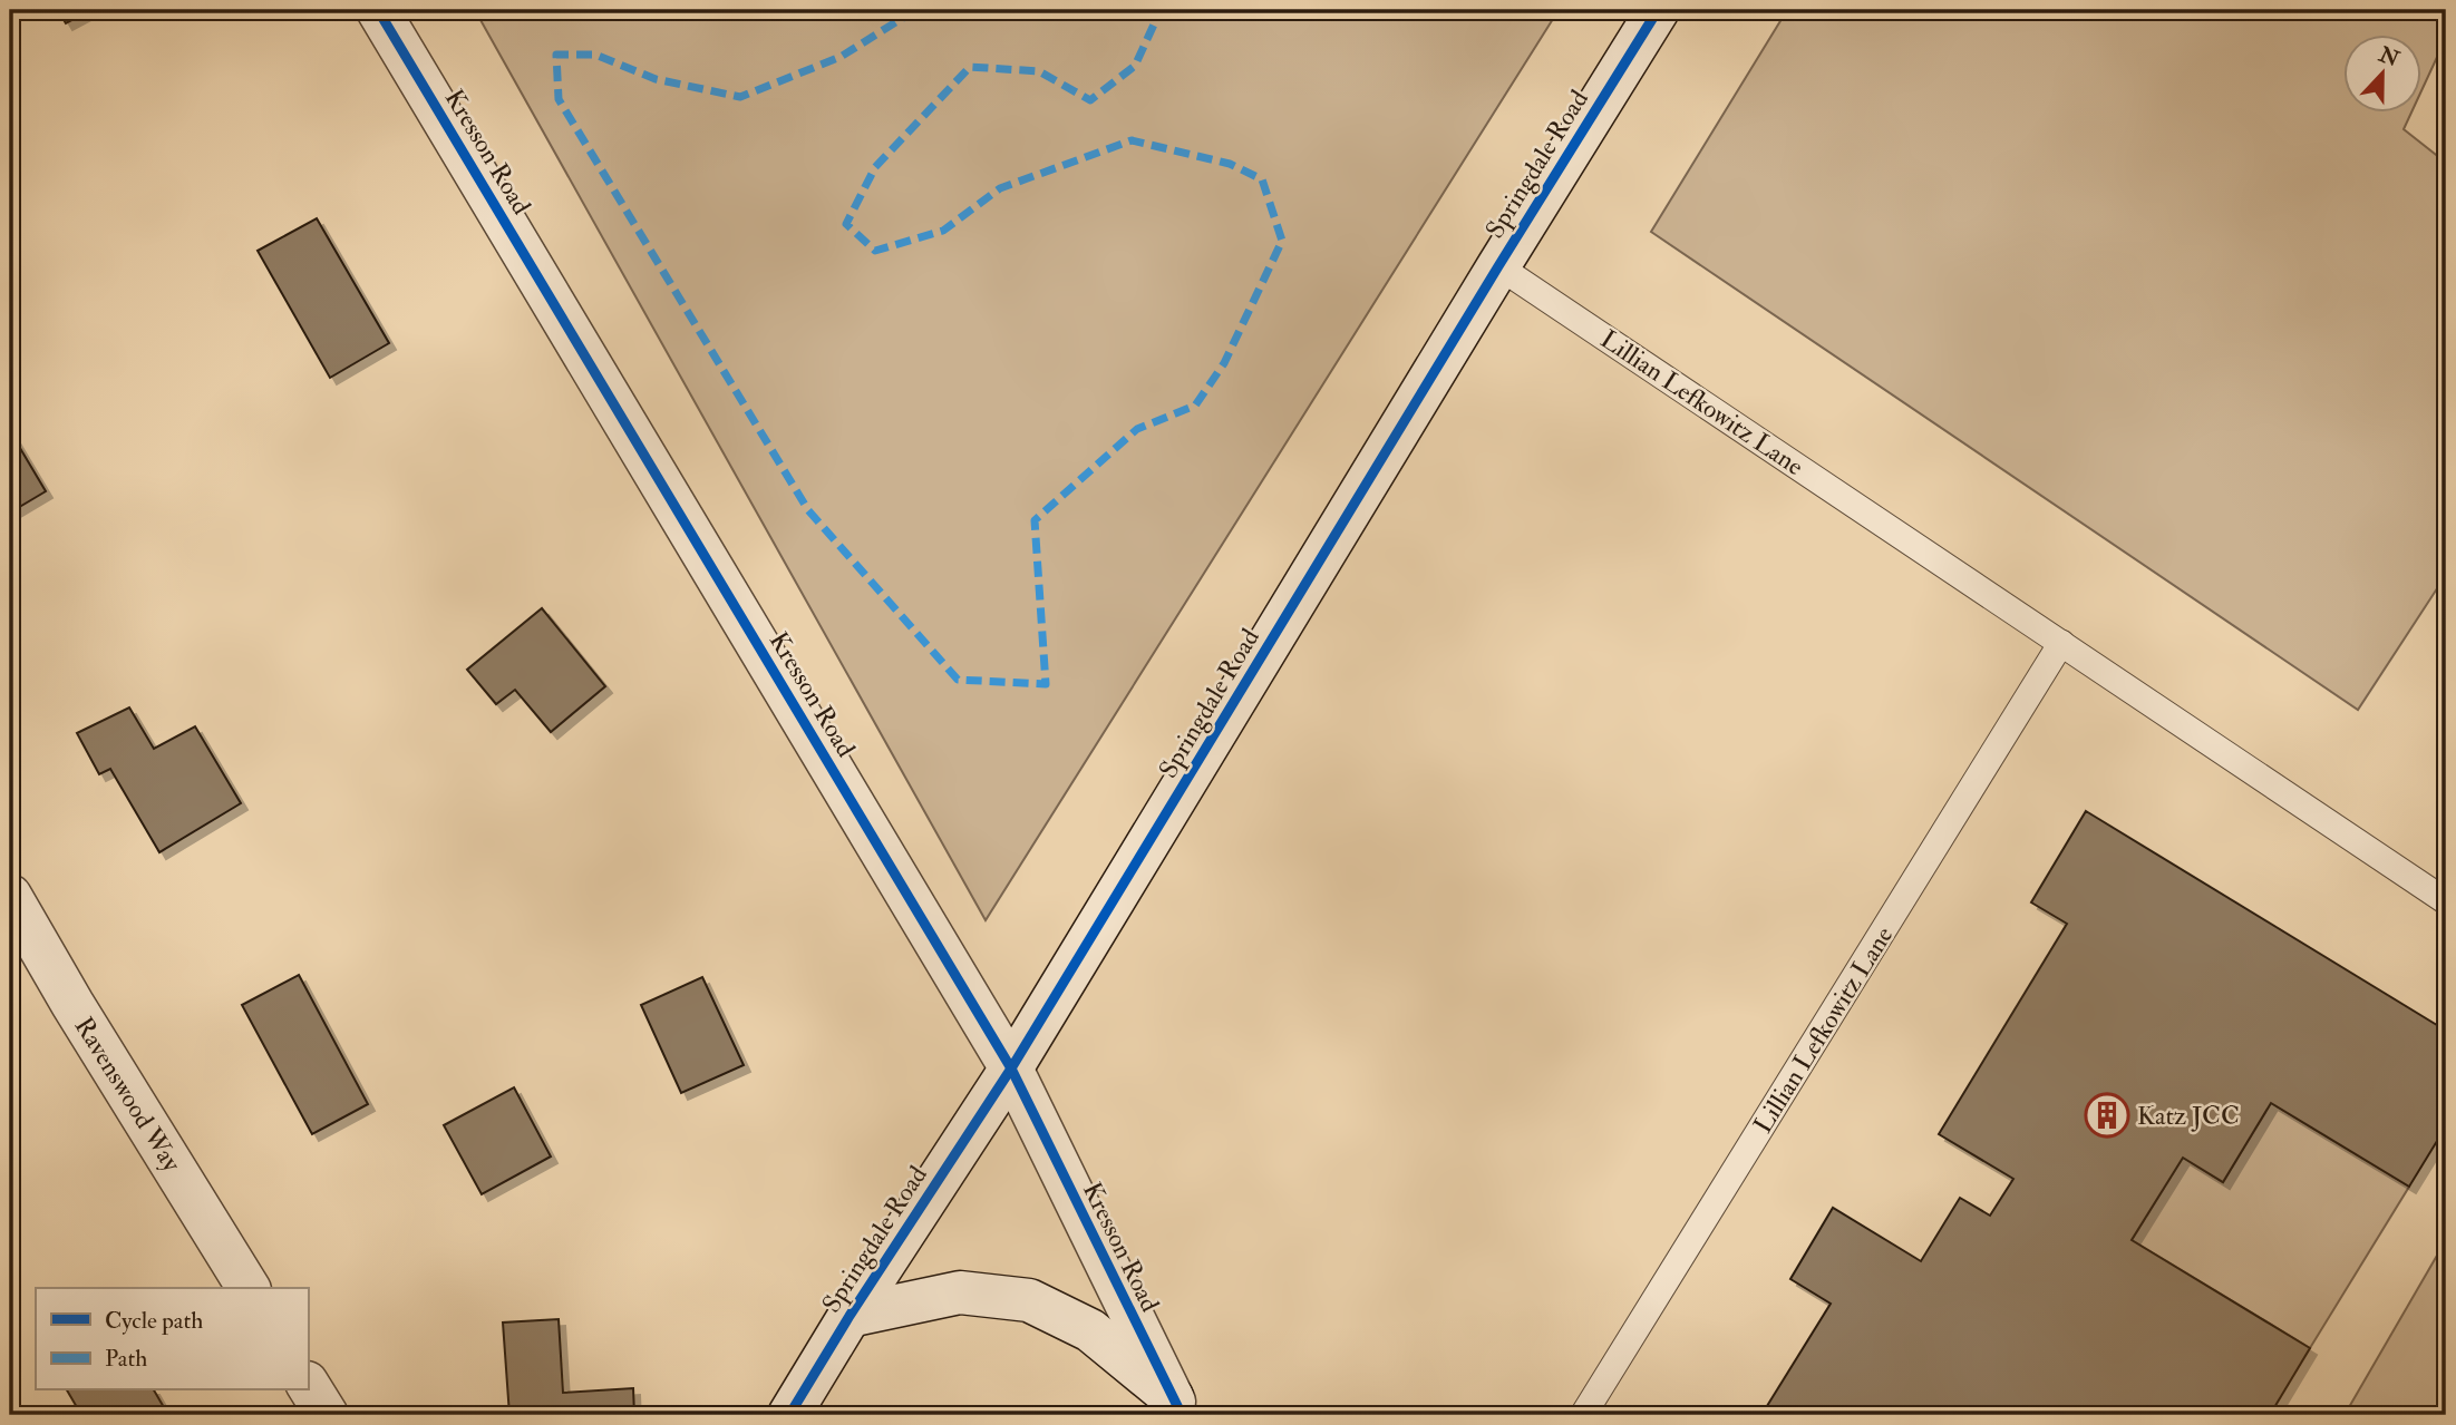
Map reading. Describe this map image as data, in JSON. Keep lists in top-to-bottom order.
{
  "streets": {
    "street": ["Kresson Road", "Springdale Road", "Ravenswood Way"],
    "lane": ["Lillian Lefkowitz Lane"]
  },
  "crossings": [
    ["Kresson Road", "Springdale Road"],
    ["Springdale Road", "Lillian Lefkowitz Lane"]
  ],
  "places": {
    "building": ["Katz JCC"]
  },
  "legend": ["Cycle path", "Path"],
  "north": "top"
}
